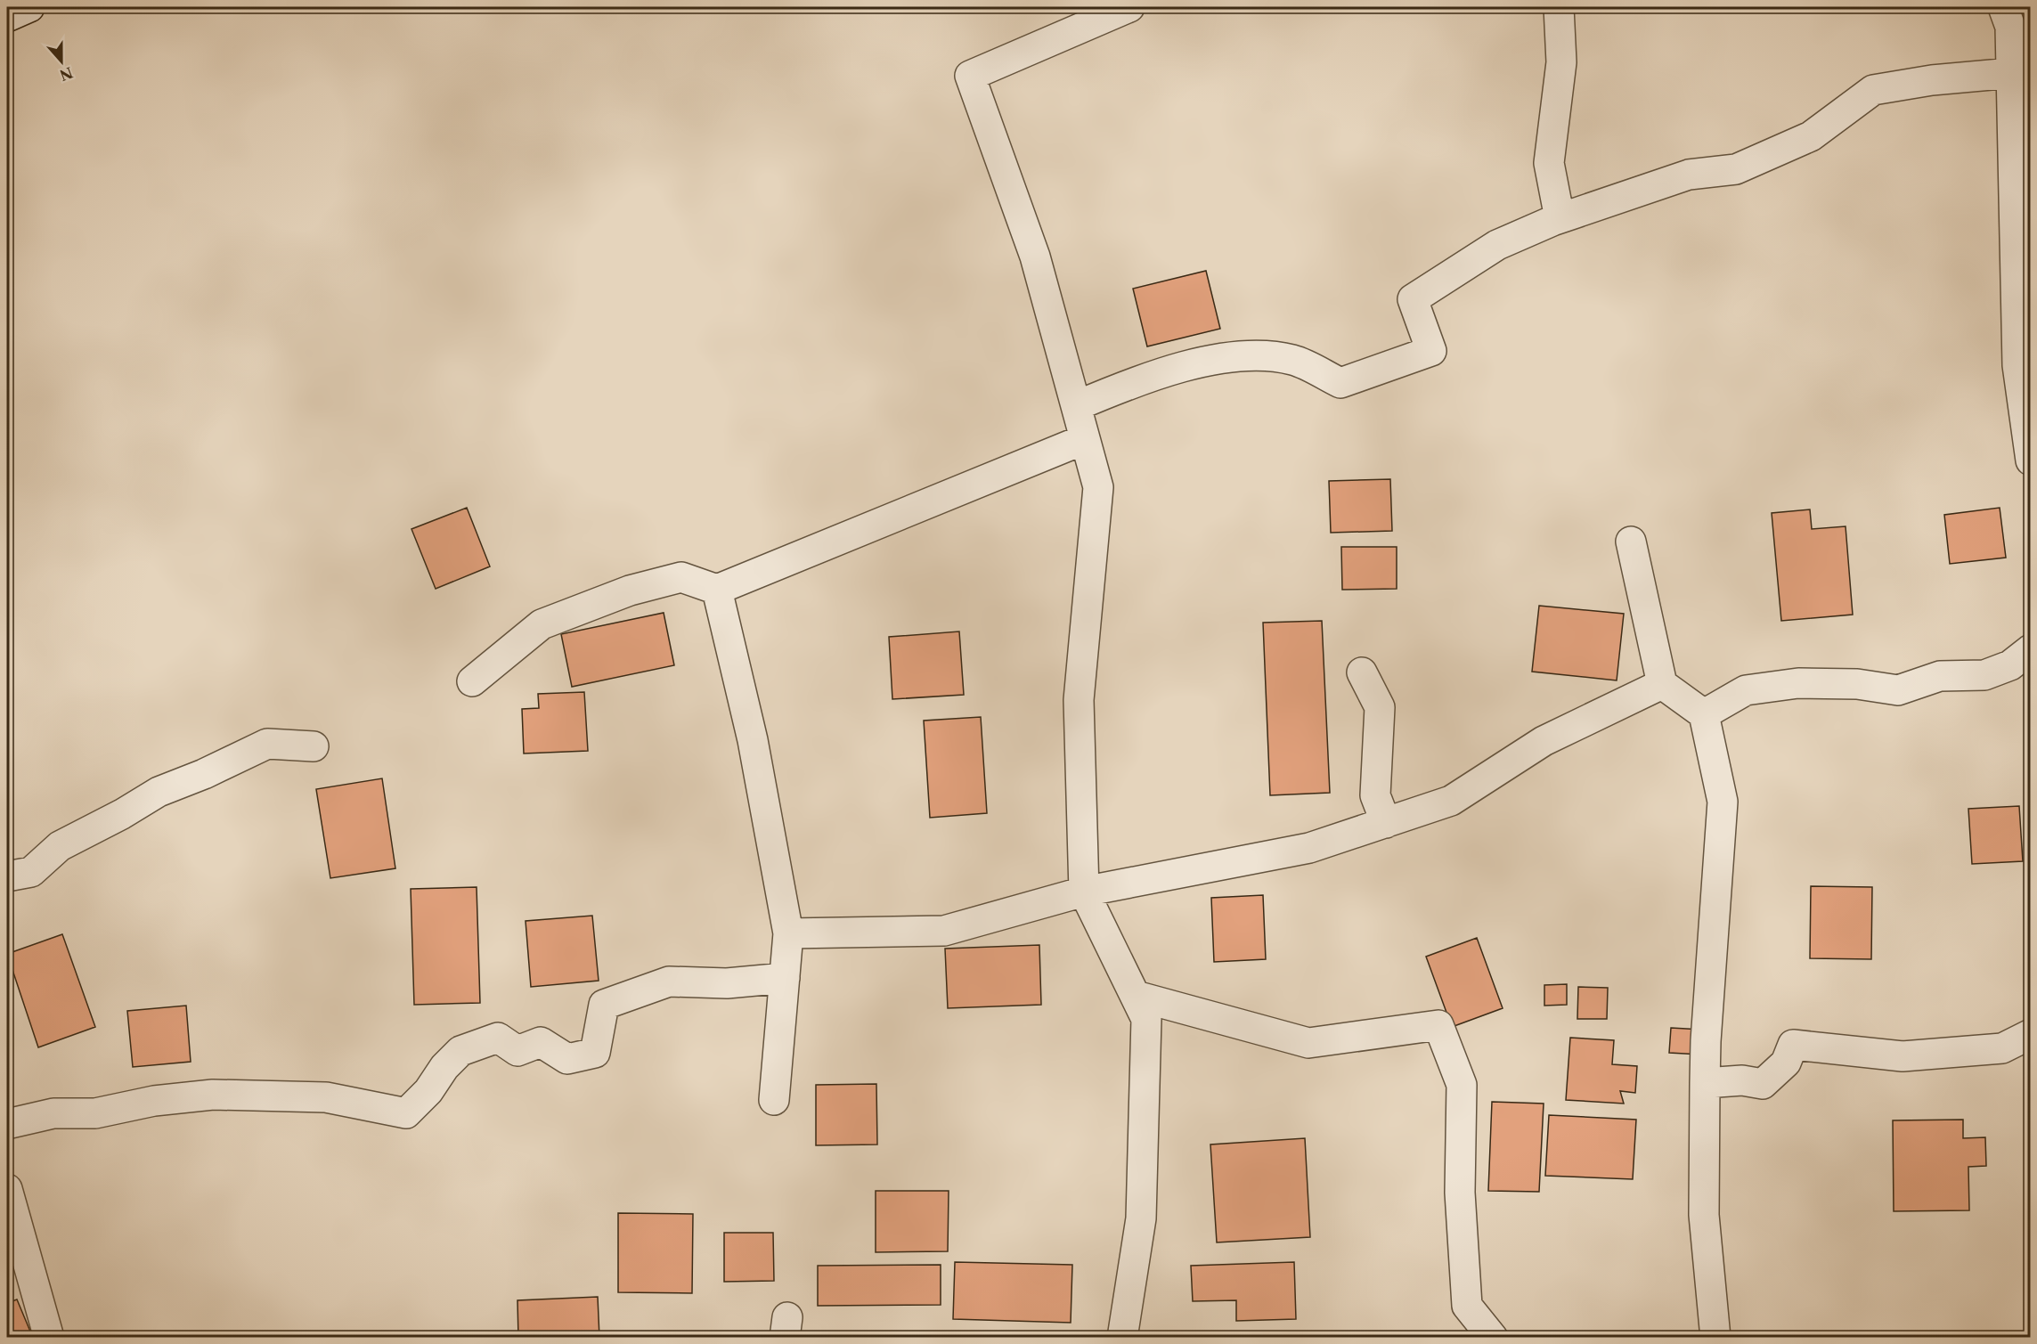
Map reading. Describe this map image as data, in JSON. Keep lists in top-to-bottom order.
{
  "north": "bottom"
}
